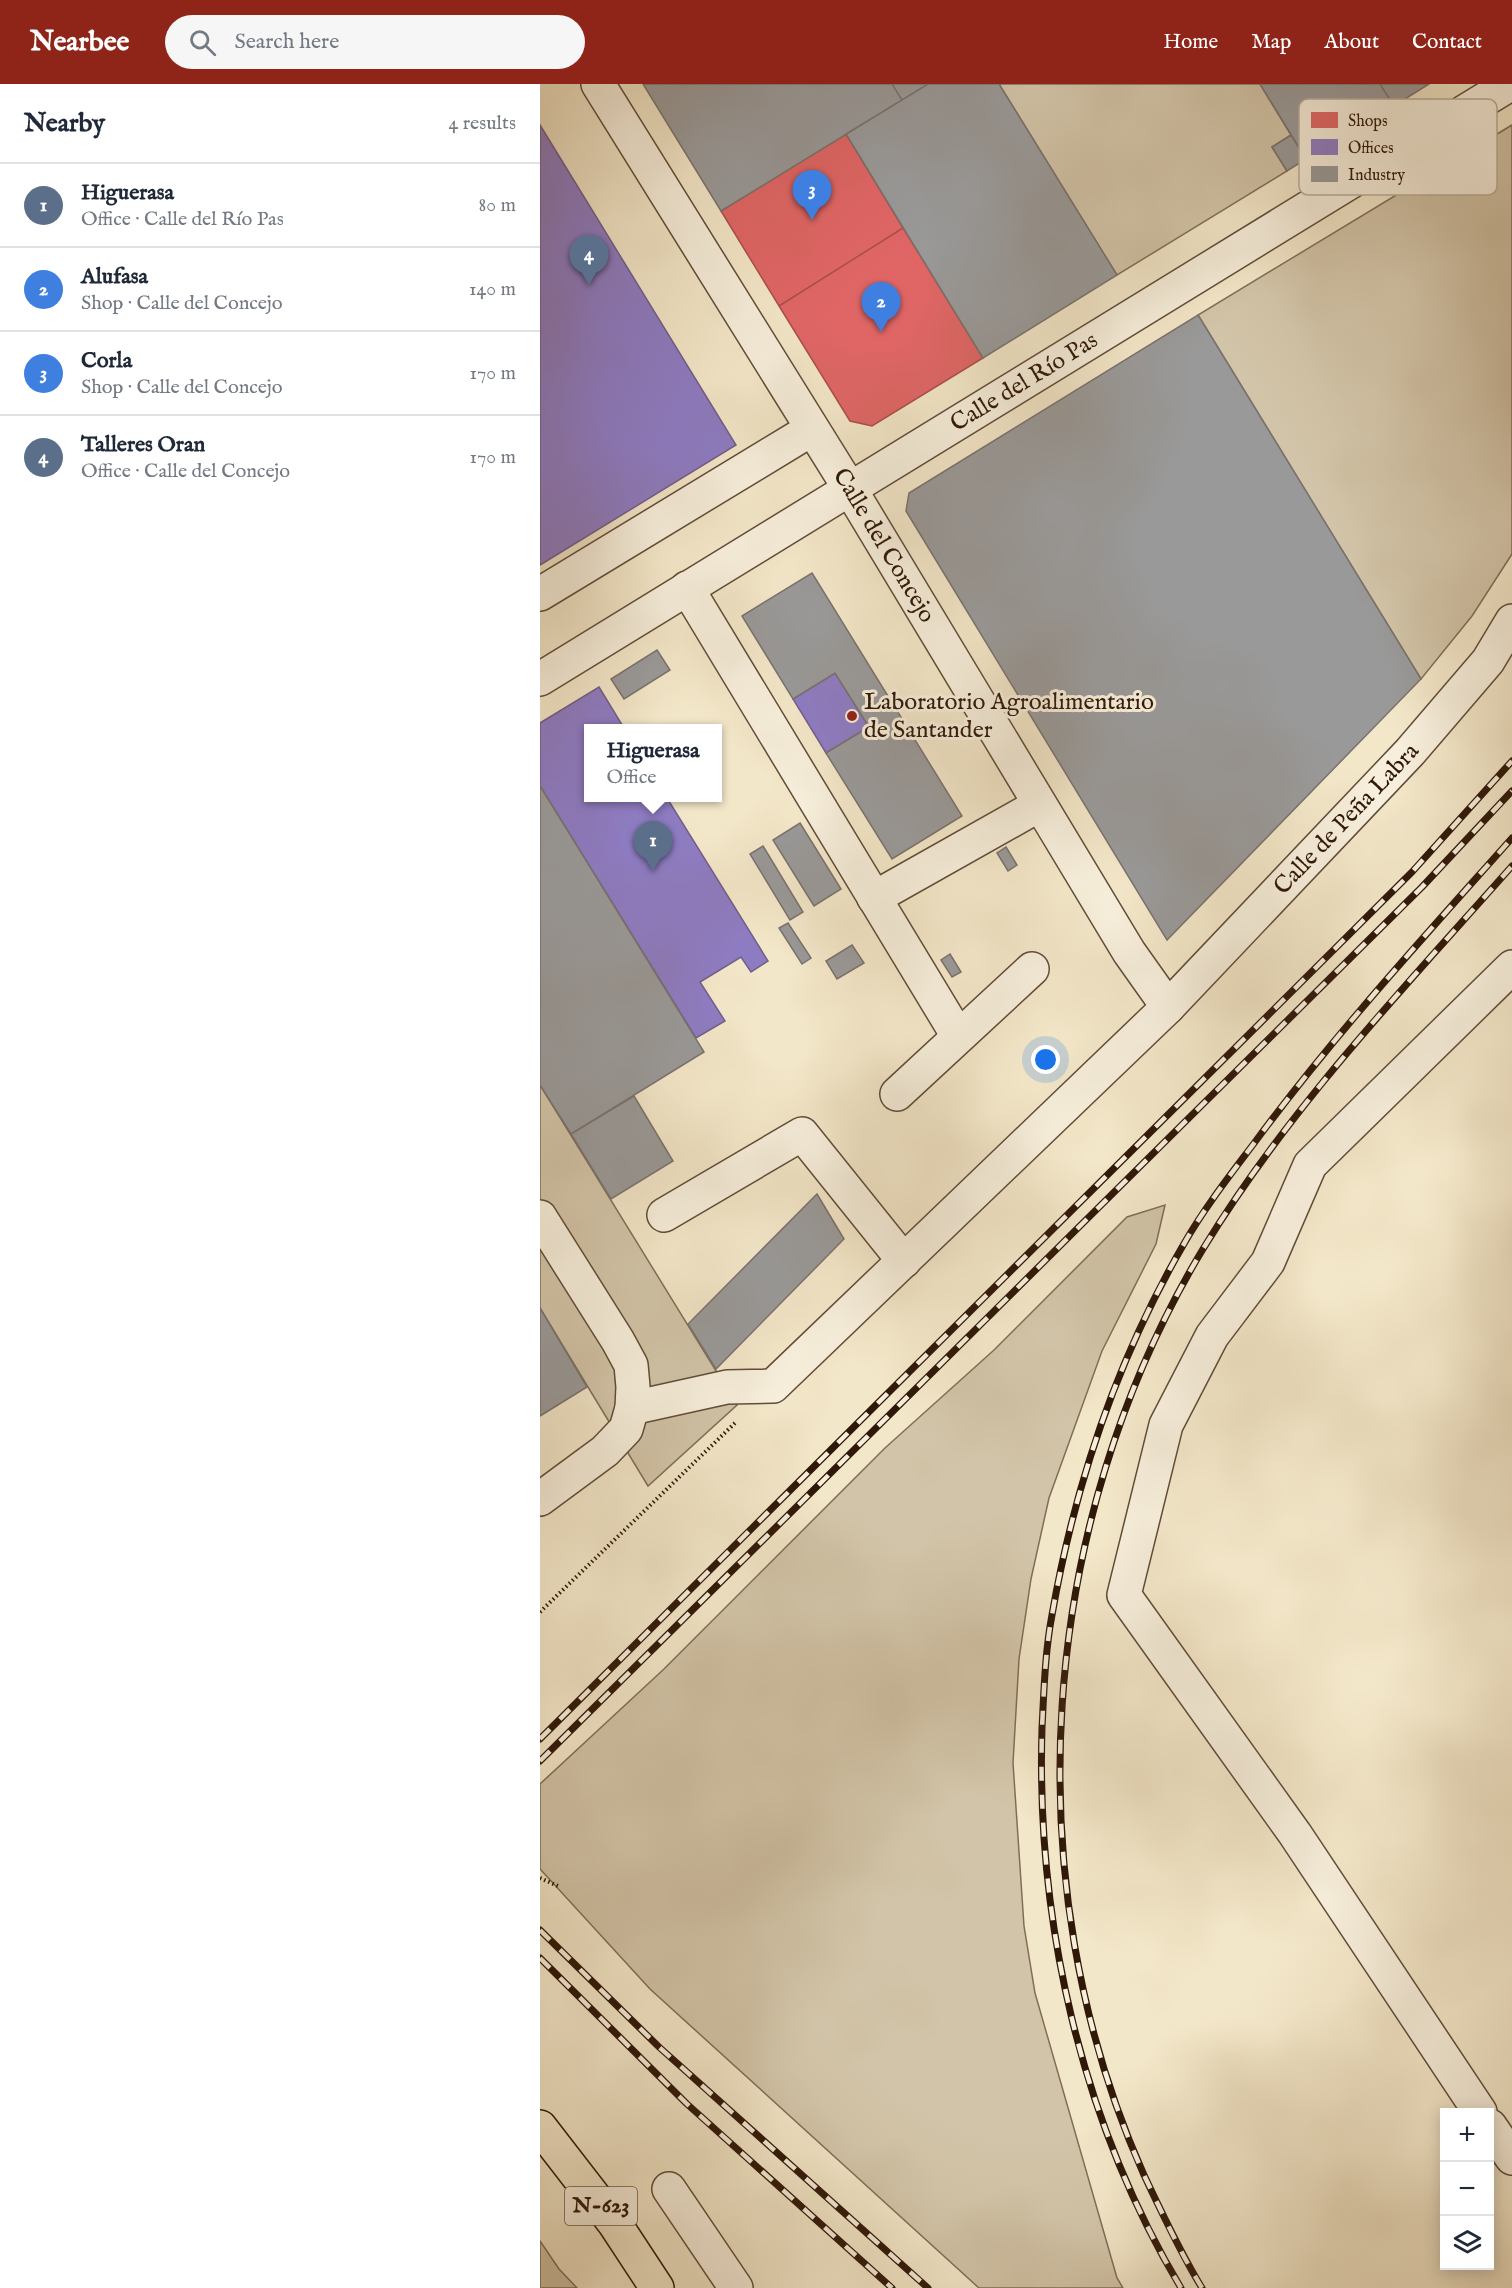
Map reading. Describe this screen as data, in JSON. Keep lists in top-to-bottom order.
{
  "streets": {
    "highway": ["N-623"],
    "street": ["Calle del Río Pas", "Calle del Concejo", "Calle de Peña Labra"]
  },
  "crossings": [
    ["Calle del Río Pas", "Calle del Concejo"],
    ["Calle del Concejo", "Calle de Peña Labra"]
  ],
  "places": ["Laboratorio Agroalimentario de Santander"],
  "legend": ["Shops", "Offices", "Industry"],
  "page": {
    "header": "Nearbee",
    "search": "Search here",
    "nav": [
      "Home",
      "Map",
      "About",
      "Contact"
    ],
    "heading": ["Nearby", "4 results"],
    "list": [
      {
        "mark": "1",
        "name": "Higuerasa",
        "note": "Office · Calle del Río Pas",
        "value": "80 m"
      },
      {
        "mark": "2",
        "name": "Alufasa",
        "note": "Shop · Calle del Concejo",
        "value": "140 m"
      },
      {
        "mark": "3",
        "name": "Corla",
        "note": "Shop · Calle del Concejo",
        "value": "170 m"
      },
      {
        "mark": "4",
        "name": "Talleres Oran",
        "note": "Office · Calle del Concejo",
        "value": "170 m"
      }
    ],
    "pins": [
      "3",
      "4",
      "2",
      "1"
    ],
    "popup": ["Higuerasa", "Office"],
    "map_buttons": ["+", "−"]
  }
}
